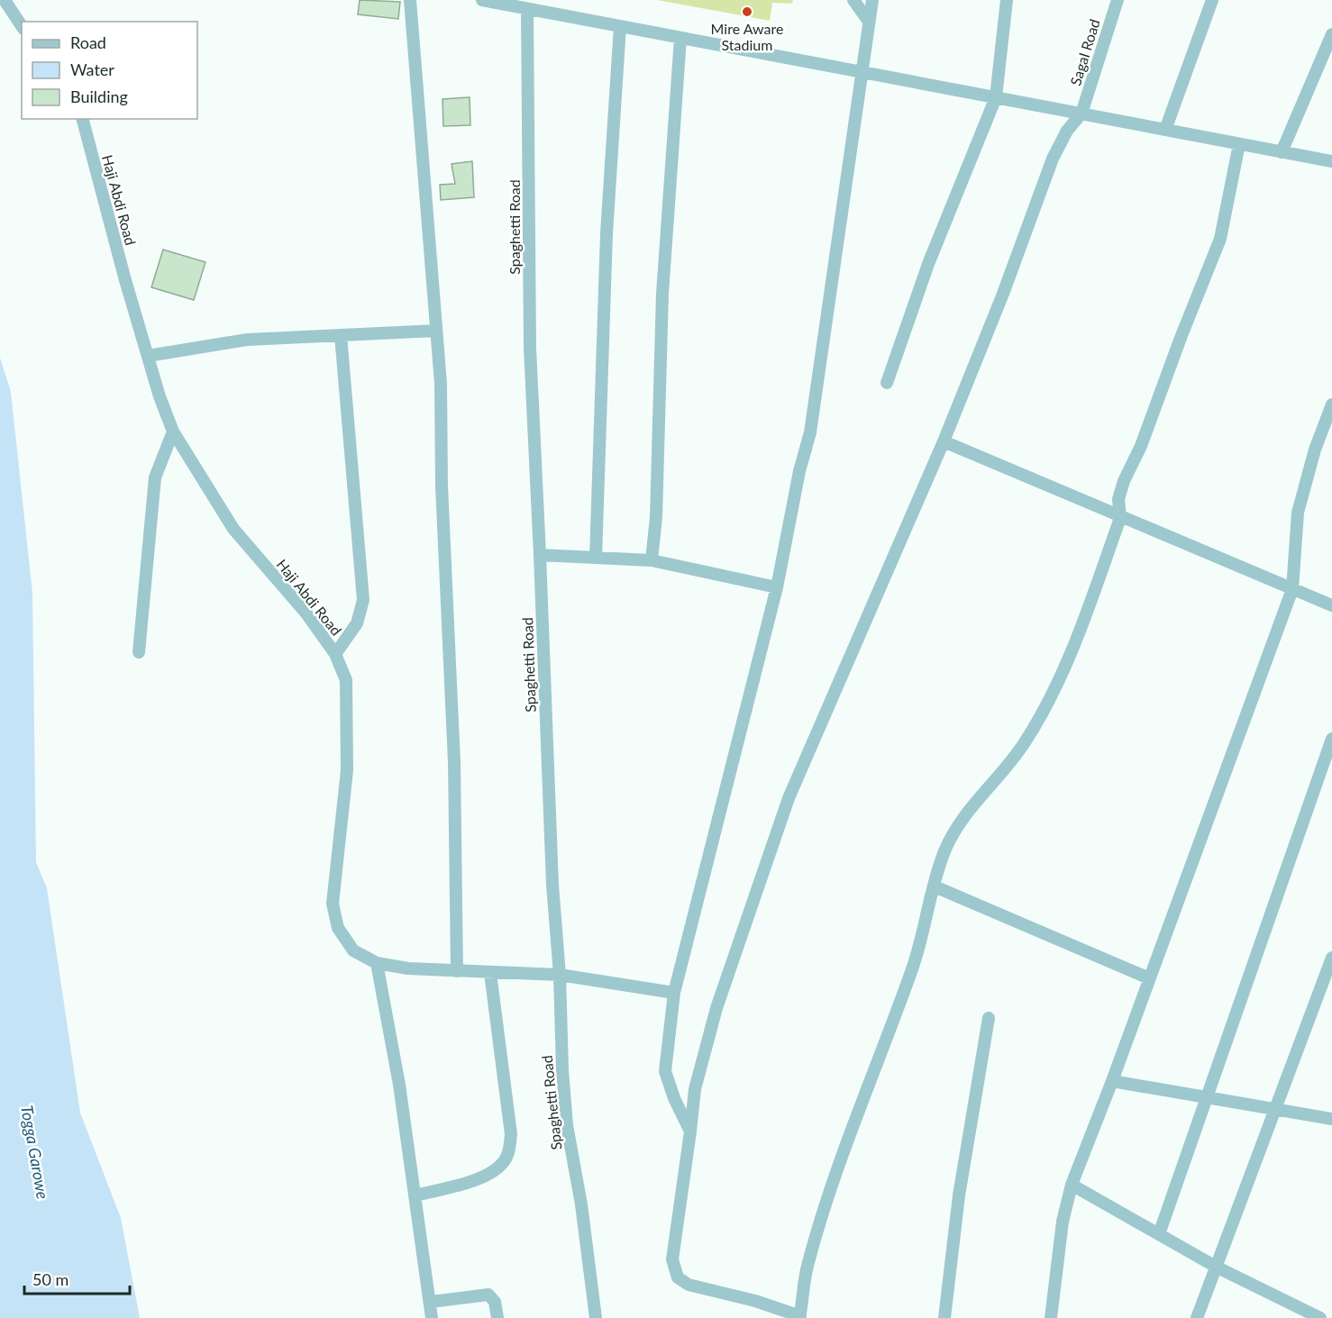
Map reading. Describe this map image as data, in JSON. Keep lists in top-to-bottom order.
{
  "streets": {
    "street": ["Sagal Road", "Haji Abdi Road", "Spaghetti Road"]
  },
  "crossings": [
    ["Haji Abdi Road", "Spaghetti Road"]
  ],
  "water": ["Togga Garowe"],
  "places": ["Mire Aware Stadium"],
  "legend": ["Road", "Water", "Building"],
  "scale_bar": "50 m"
}
